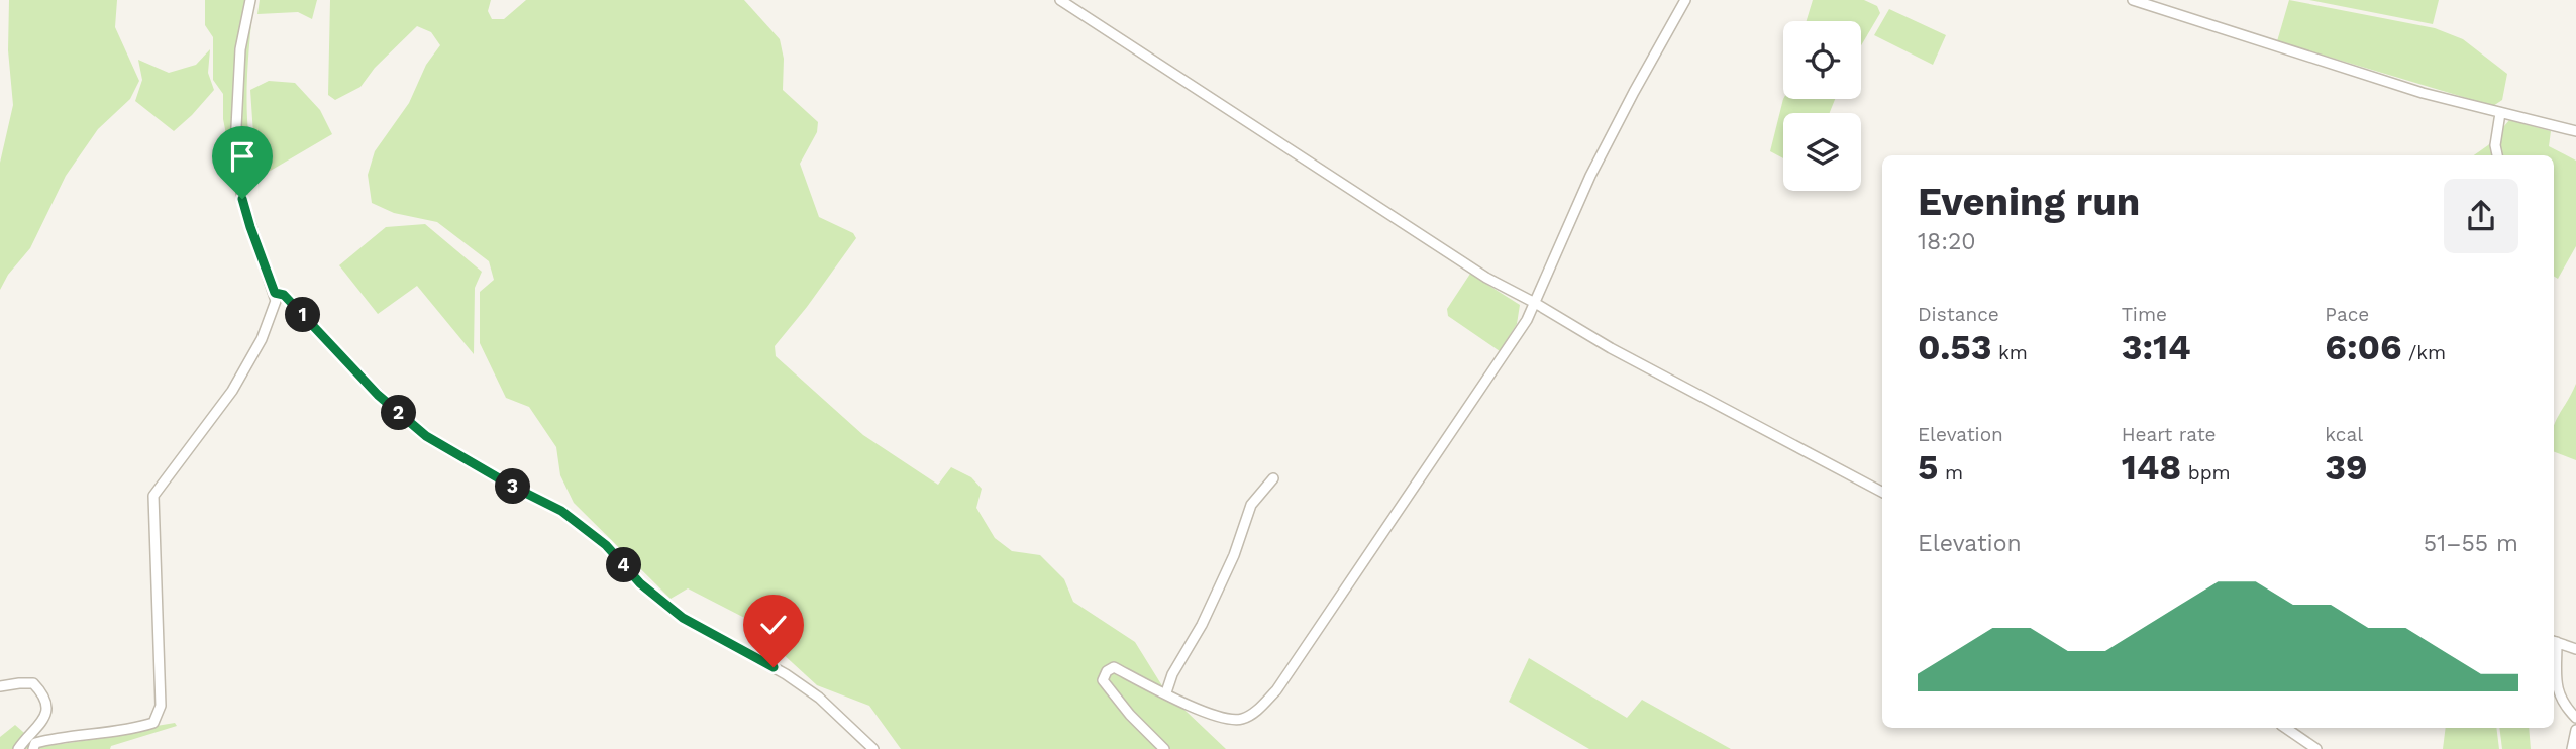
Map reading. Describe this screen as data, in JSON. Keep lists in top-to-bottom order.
{
  "page": {
    "heading": ["Evening run", "18:20"],
    "stats": [
      ["Distance", "0.53 km"],
      ["Time", "3:14"],
      ["Pace", "6:06 /km"],
      ["Elevation", "5 m"],
      ["Heart rate", "148 bpm"],
      ["kcal", "39"]
    ],
    "pins": [
      "1",
      "2",
      "3",
      "4"
    ],
    "chart": ["Elevation", "51–55 m"]
  }
}
